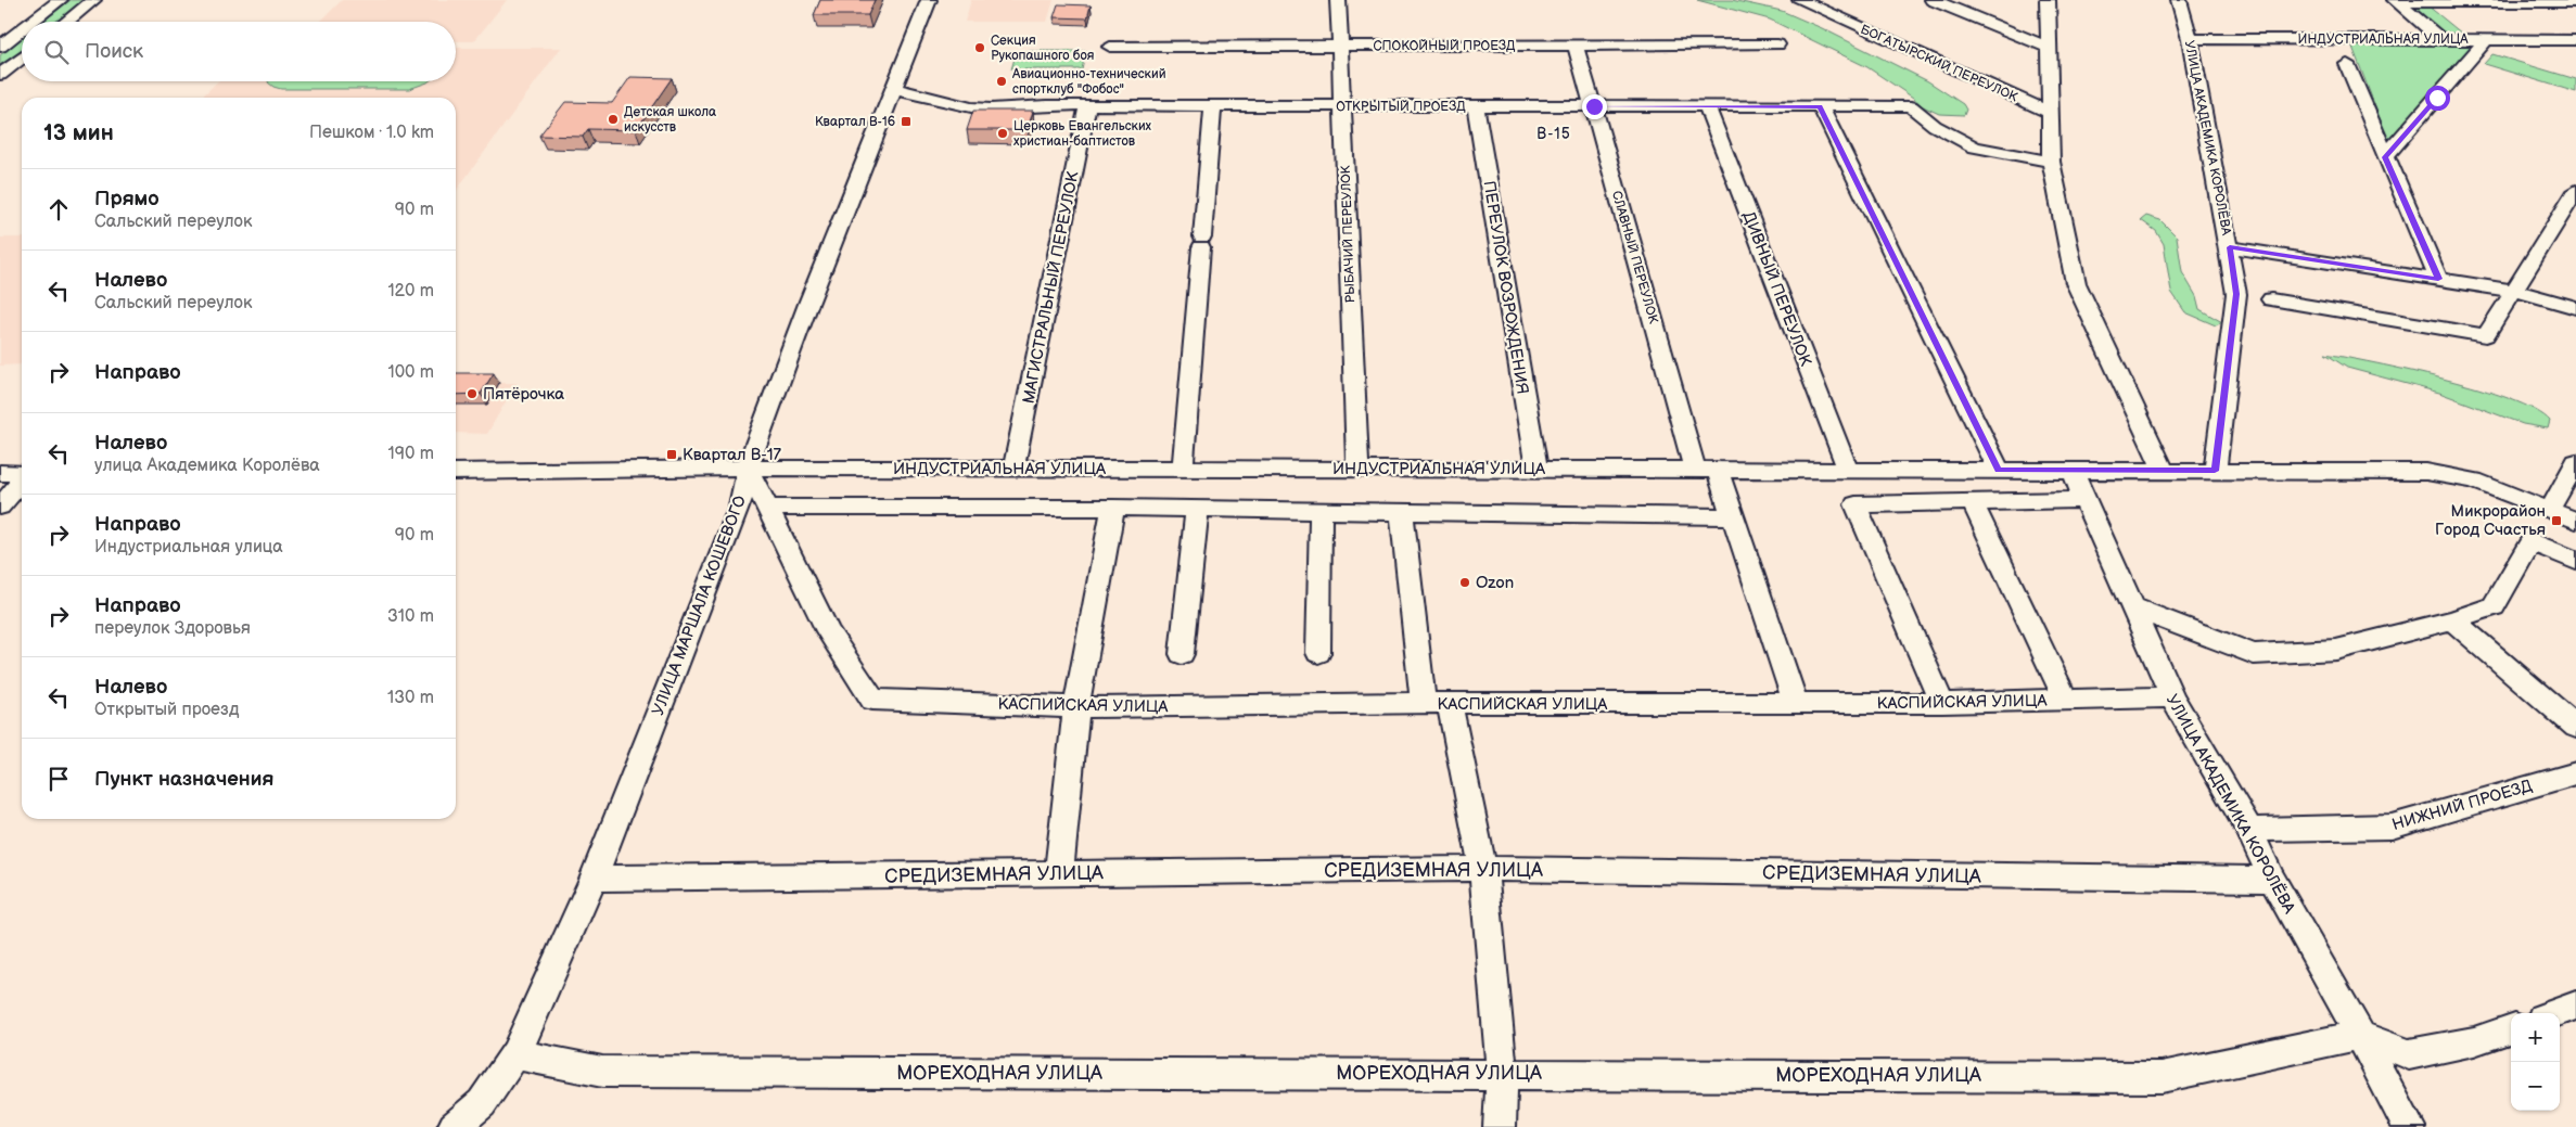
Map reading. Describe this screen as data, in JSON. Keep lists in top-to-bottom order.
{
  "streets": {
    "street": [
      "ИНДУСТРИАЛЬНАЯ УЛИЦА",
      "СПОКОЙНЫЙ ПРОЕЗД",
      "БОГАТЫРСКИЙ ПЕРЕУЛОК",
      "ОТКРЫТЫЙ ПРОЕЗД",
      "УЛИЦА АКАДЕМИКА КОРОЛЁВА",
      "РЫБАЧИЙ ПЕРЕУЛОК",
      "СЛАВНЫЙ ПЕРЕУЛОК",
      "МАГИСТРАЛЬНЫЙ ПЕРЕУЛОК",
      "ПЕРЕУЛОК ВОЗРОЖДЕНИЯ",
      "ДИВНЫЙ ПЕРЕУЛОК",
      "УЛИЦА МАРШАЛА КОШЕВОГО",
      "КАСПИЙСКАЯ УЛИЦА",
      "НИЖНИЙ ПРОЕЗД",
      "СРЕДИЗЕМНАЯ УЛИЦА",
      "МОРЕХОДНАЯ УЛИЦА"
    ]
  },
  "crossings": [
    ["ИНДУСТРИАЛЬНАЯ УЛИЦА", "УЛИЦА АКАДЕМИКА КОРОЛЁВА"],
    ["ИНДУСТРИАЛЬНАЯ УЛИЦА", "РЫБАЧИЙ ПЕРЕУЛОК"],
    ["ИНДУСТРИАЛЬНАЯ УЛИЦА", "СЛАВНЫЙ ПЕРЕУЛОК"],
    ["ИНДУСТРИАЛЬНАЯ УЛИЦА", "МАГИСТРАЛЬНЫЙ ПЕРЕУЛОК"],
    ["ИНДУСТРИАЛЬНАЯ УЛИЦА", "ПЕРЕУЛОК ВОЗРОЖДЕНИЯ"],
    ["ИНДУСТРИАЛЬНАЯ УЛИЦА", "ДИВНЫЙ ПЕРЕУЛОК"],
    ["ИНДУСТРИАЛЬНАЯ УЛИЦА", "УЛИЦА МАРШАЛА КОШЕВОГО"],
    ["СПОКОЙНЫЙ ПРОЕЗД", "РЫБАЧИЙ ПЕРЕУЛОК"],
    ["СПОКОЙНЫЙ ПРОЕЗД", "СЛАВНЫЙ ПЕРЕУЛОК"],
    ["ОТКРЫТЫЙ ПРОЕЗД", "РЫБАЧИЙ ПЕРЕУЛОК"],
    ["ОТКРЫТЫЙ ПРОЕЗД", "СЛАВНЫЙ ПЕРЕУЛОК"],
    ["ОТКРЫТЫЙ ПРОЕЗД", "МАГИСТРАЛЬНЫЙ ПЕРЕУЛОК"],
    ["ОТКРЫТЫЙ ПРОЕЗД", "ПЕРЕУЛОК ВОЗРОЖДЕНИЯ"],
    ["ОТКРЫТЫЙ ПРОЕЗД", "ДИВНЫЙ ПЕРЕУЛОК"],
    ["ОТКРЫТЫЙ ПРОЕЗД", "УЛИЦА МАРШАЛА КОШЕВОГО"],
    ["УЛИЦА АКАДЕМИКА КОРОЛЁВА", "КАСПИЙСКАЯ УЛИЦА"],
    ["УЛИЦА АКАДЕМИКА КОРОЛЁВА", "НИЖНИЙ ПРОЕЗД"],
    ["УЛИЦА АКАДЕМИКА КОРОЛЁВА", "СРЕДИЗЕМНАЯ УЛИЦА"],
    ["УЛИЦА АКАДЕМИКА КОРОЛЁВА", "МОРЕХОДНАЯ УЛИЦА"],
    ["УЛИЦА МАРШАЛА КОШЕВОГО", "СРЕДИЗЕМНАЯ УЛИЦА"],
    ["УЛИЦА МАРШАЛА КОШЕВОГО", "МОРЕХОДНАЯ УЛИЦА"]
  ],
  "districts": ["В-15"],
  "places": {
    "other": [
      "Секция Рукопашного боя",
      "Авиационно-технический спортклуб \"Фобос\"",
      "Детская школа искусств",
      "Церковь Евангельских христиан-баптистов",
      "Пятёрочка",
      "Ozon"
    ],
    "transit": ["Квартал В-16", "Квартал В-17", "Микрорайон Город Счастья"]
  },
  "page": {
    "search": "Поиск",
    "heading": ["13 мин", "Пешком · 1.0 km"],
    "list": [
      ["Прямо", "Сальский переулок", "90 m"],
      ["Налево", "Сальский переулок", "120 m"],
      ["Направо", "100 m"],
      ["Налево", "улица Академика Королёва", "190 m"],
      ["Направо", "Индустриальная улица", "90 m"],
      ["Направо", "переулок Здоровья", "310 m"],
      ["Налево", "Открытый проезд", "130 m"],
      "Пункт назначения"
    ],
    "map_buttons": ["+", "−"]
  }
}
